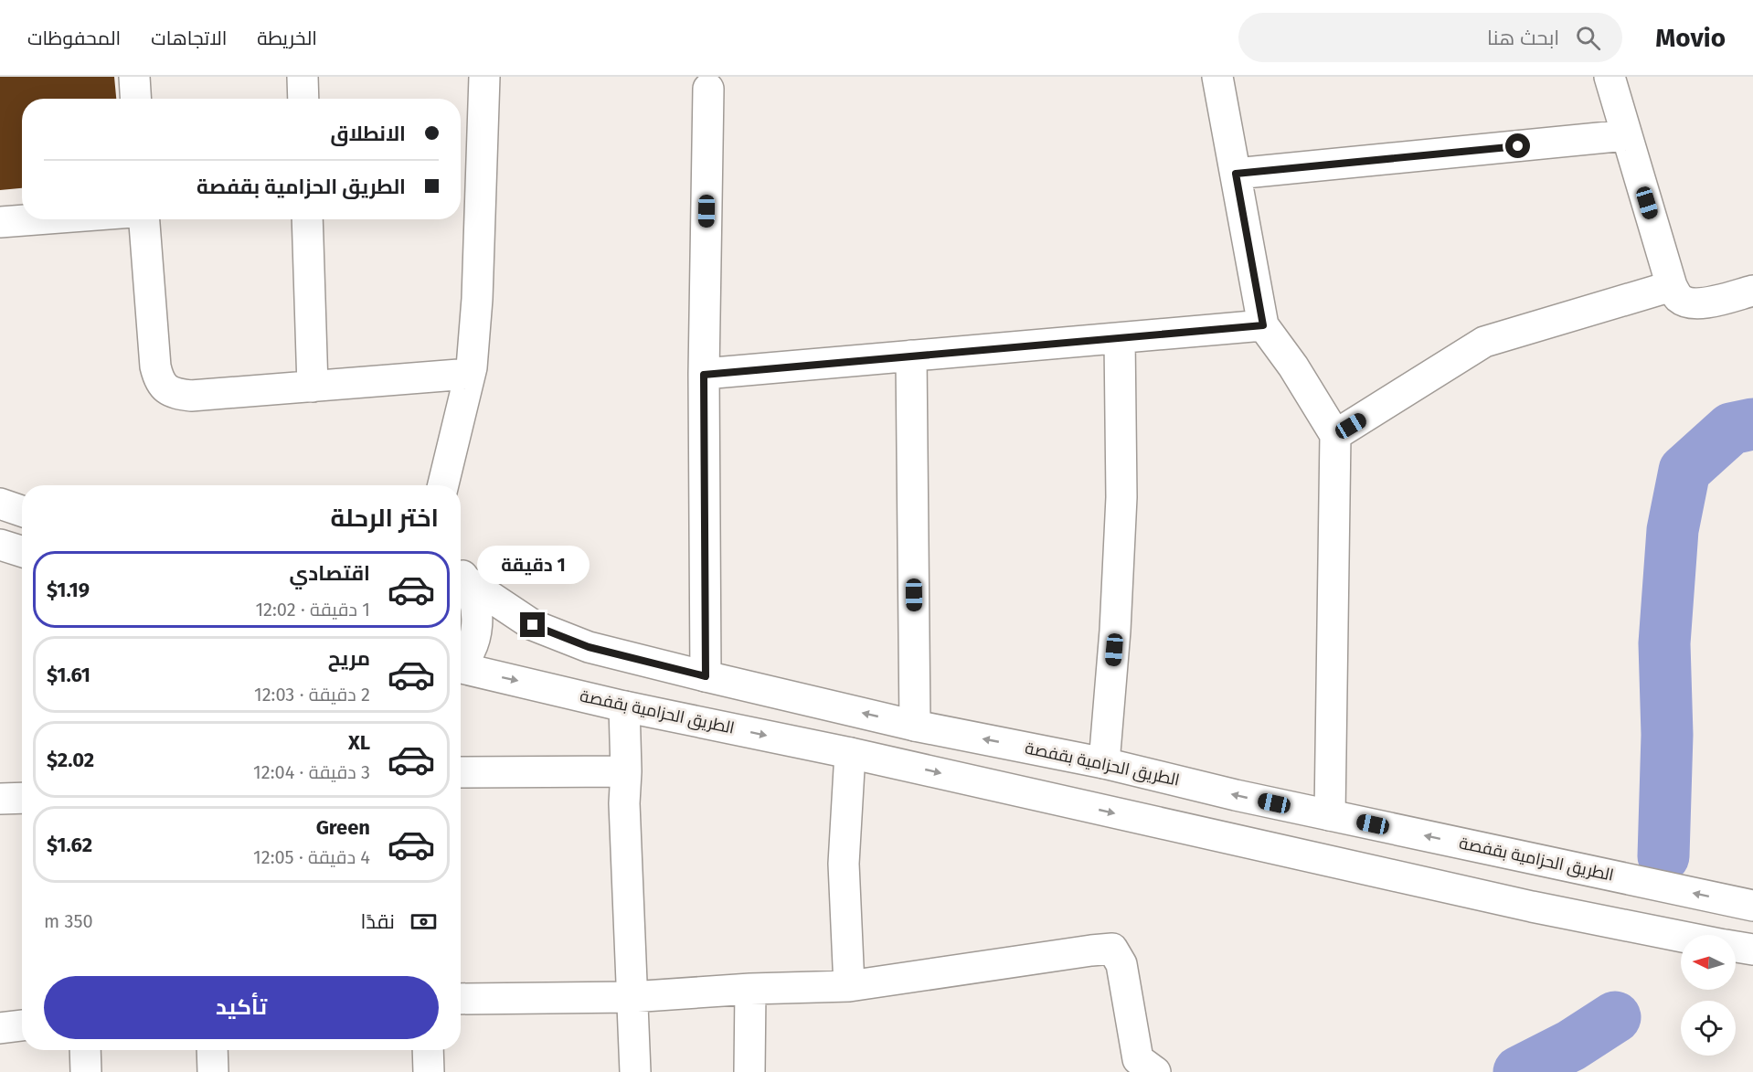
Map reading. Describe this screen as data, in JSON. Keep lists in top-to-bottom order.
{
  "streets": {
    "street": ["الطريق الحزامية بقفصة"]
  },
  "north": "left",
  "page": {
    "header": "Movio",
    "search": "ابحث هنا",
    "nav": ["الخريطة", "الاتجاهات", "المحفوظات"],
    "banner": ["الانطلاق", "الطريق الحزامية بقفصة"],
    "heading": "اختر الرحلة",
    "bubble": "1 دقيقة",
    "list": [
      {
        "name": "اقتصادي",
        "note": "1 دقيقة · 12:02",
        "value": "$1.19"
      },
      {
        "name": "مريح",
        "note": "2 دقيقة · 12:03",
        "value": "$1.61"
      },
      {
        "name": "XL",
        "note": "3 دقيقة · 12:04",
        "value": "$2.02"
      },
      {
        "name": "Green",
        "note": "4 دقيقة · 12:05",
        "value": "$1.62"
      }
    ],
    "pay": ["نقدًا", "350 m"],
    "buttons": "تأكيد"
  }
}
